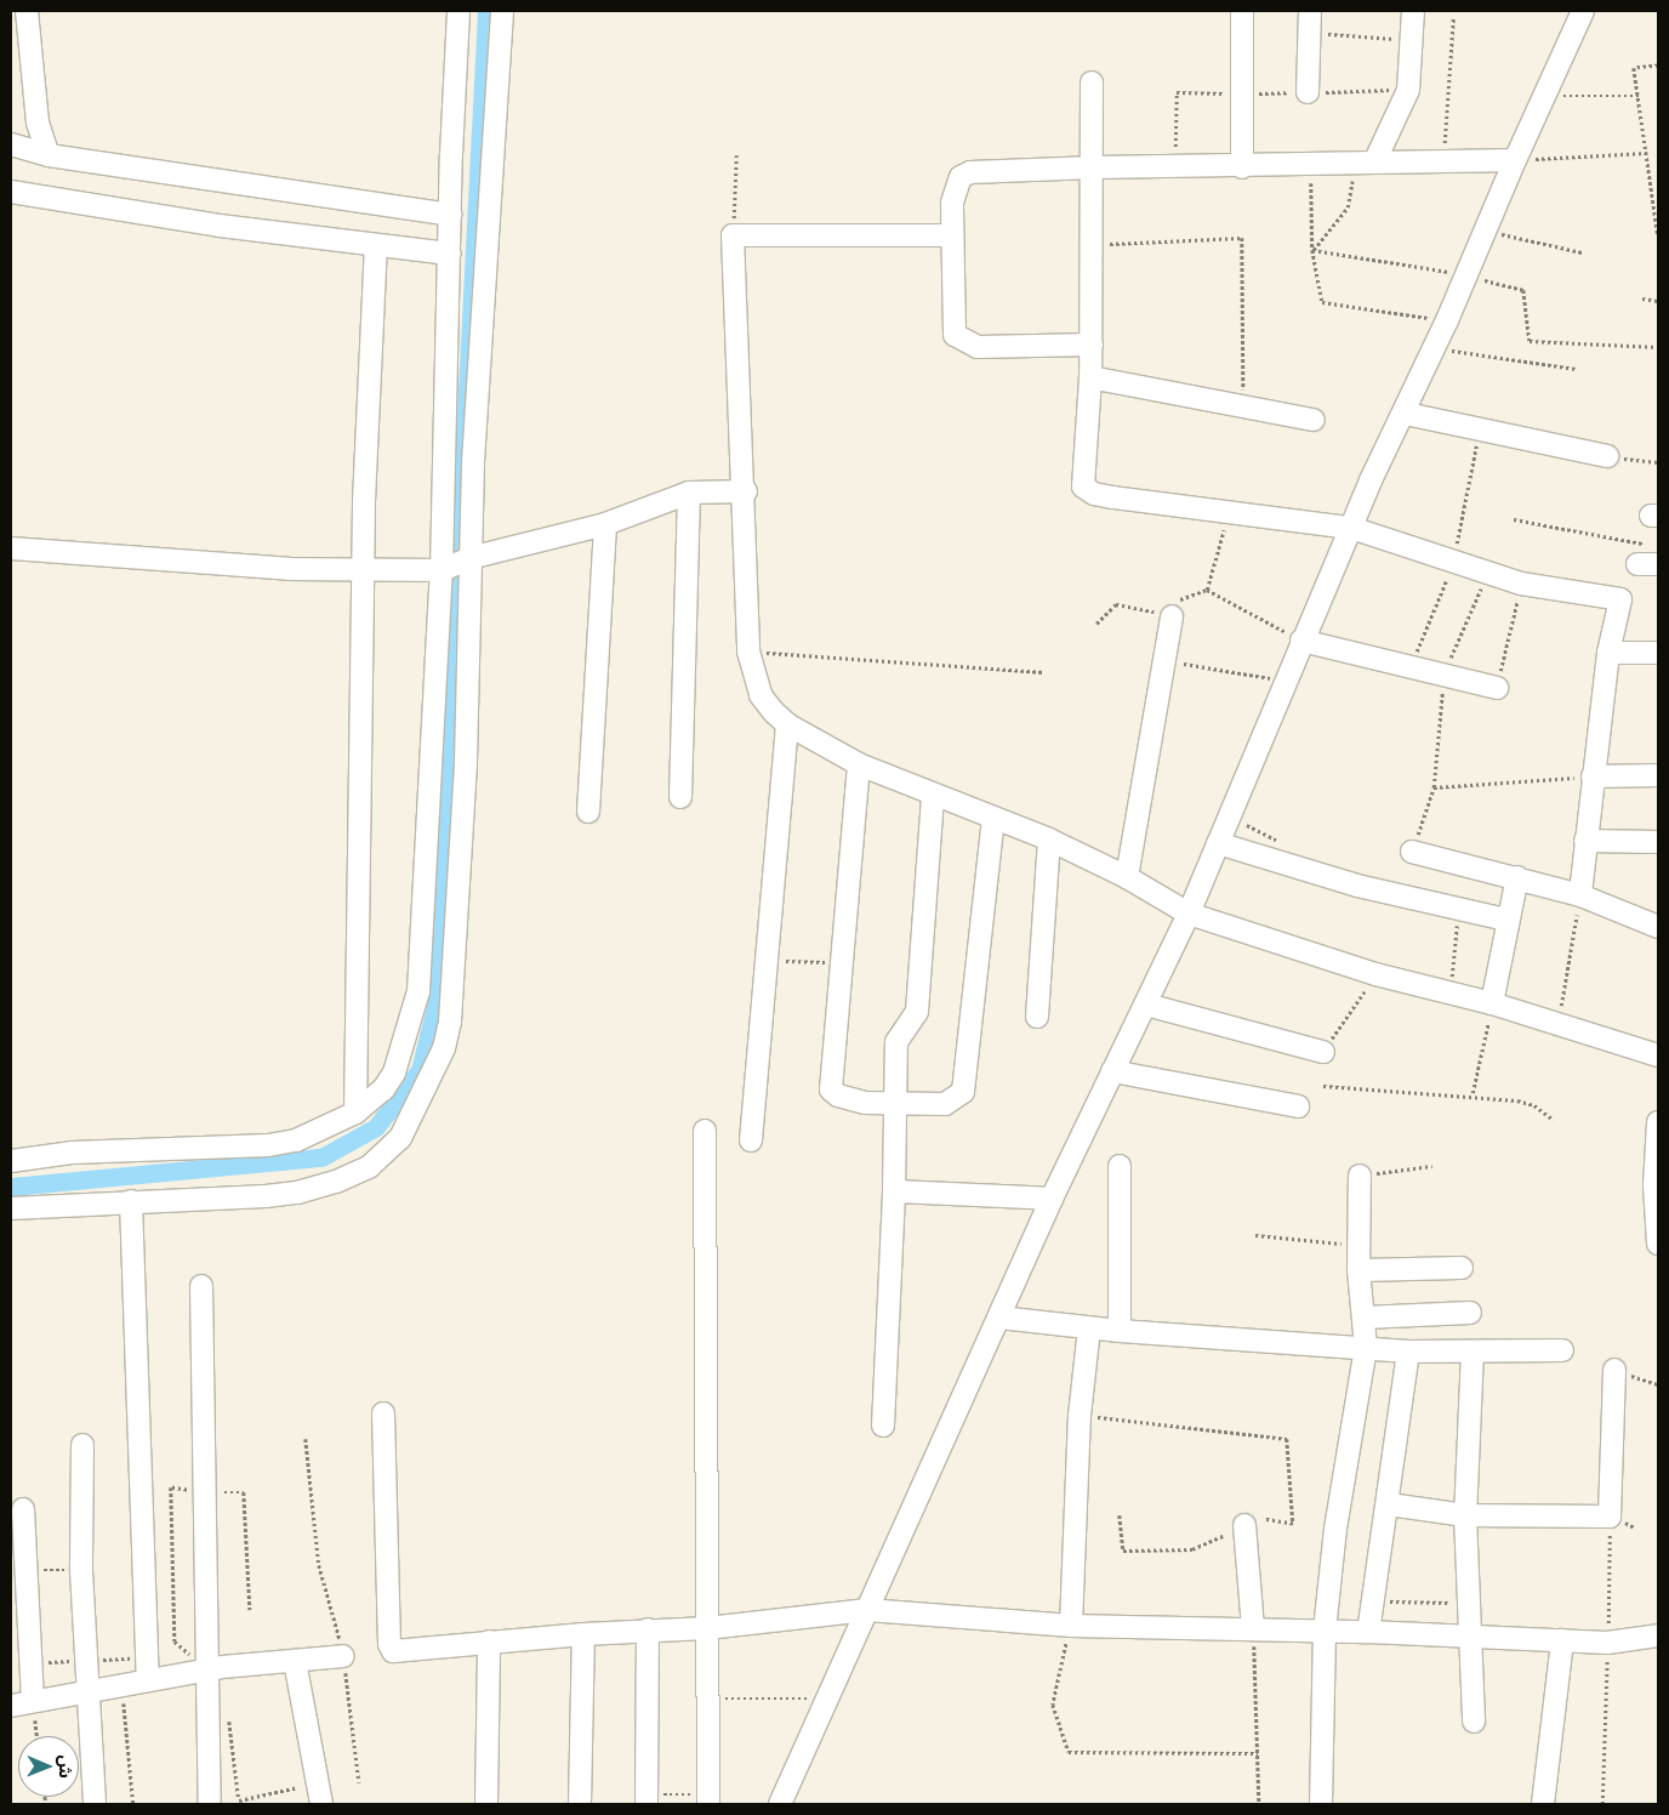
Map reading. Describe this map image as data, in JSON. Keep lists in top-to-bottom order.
{
  "north": "right"
}
